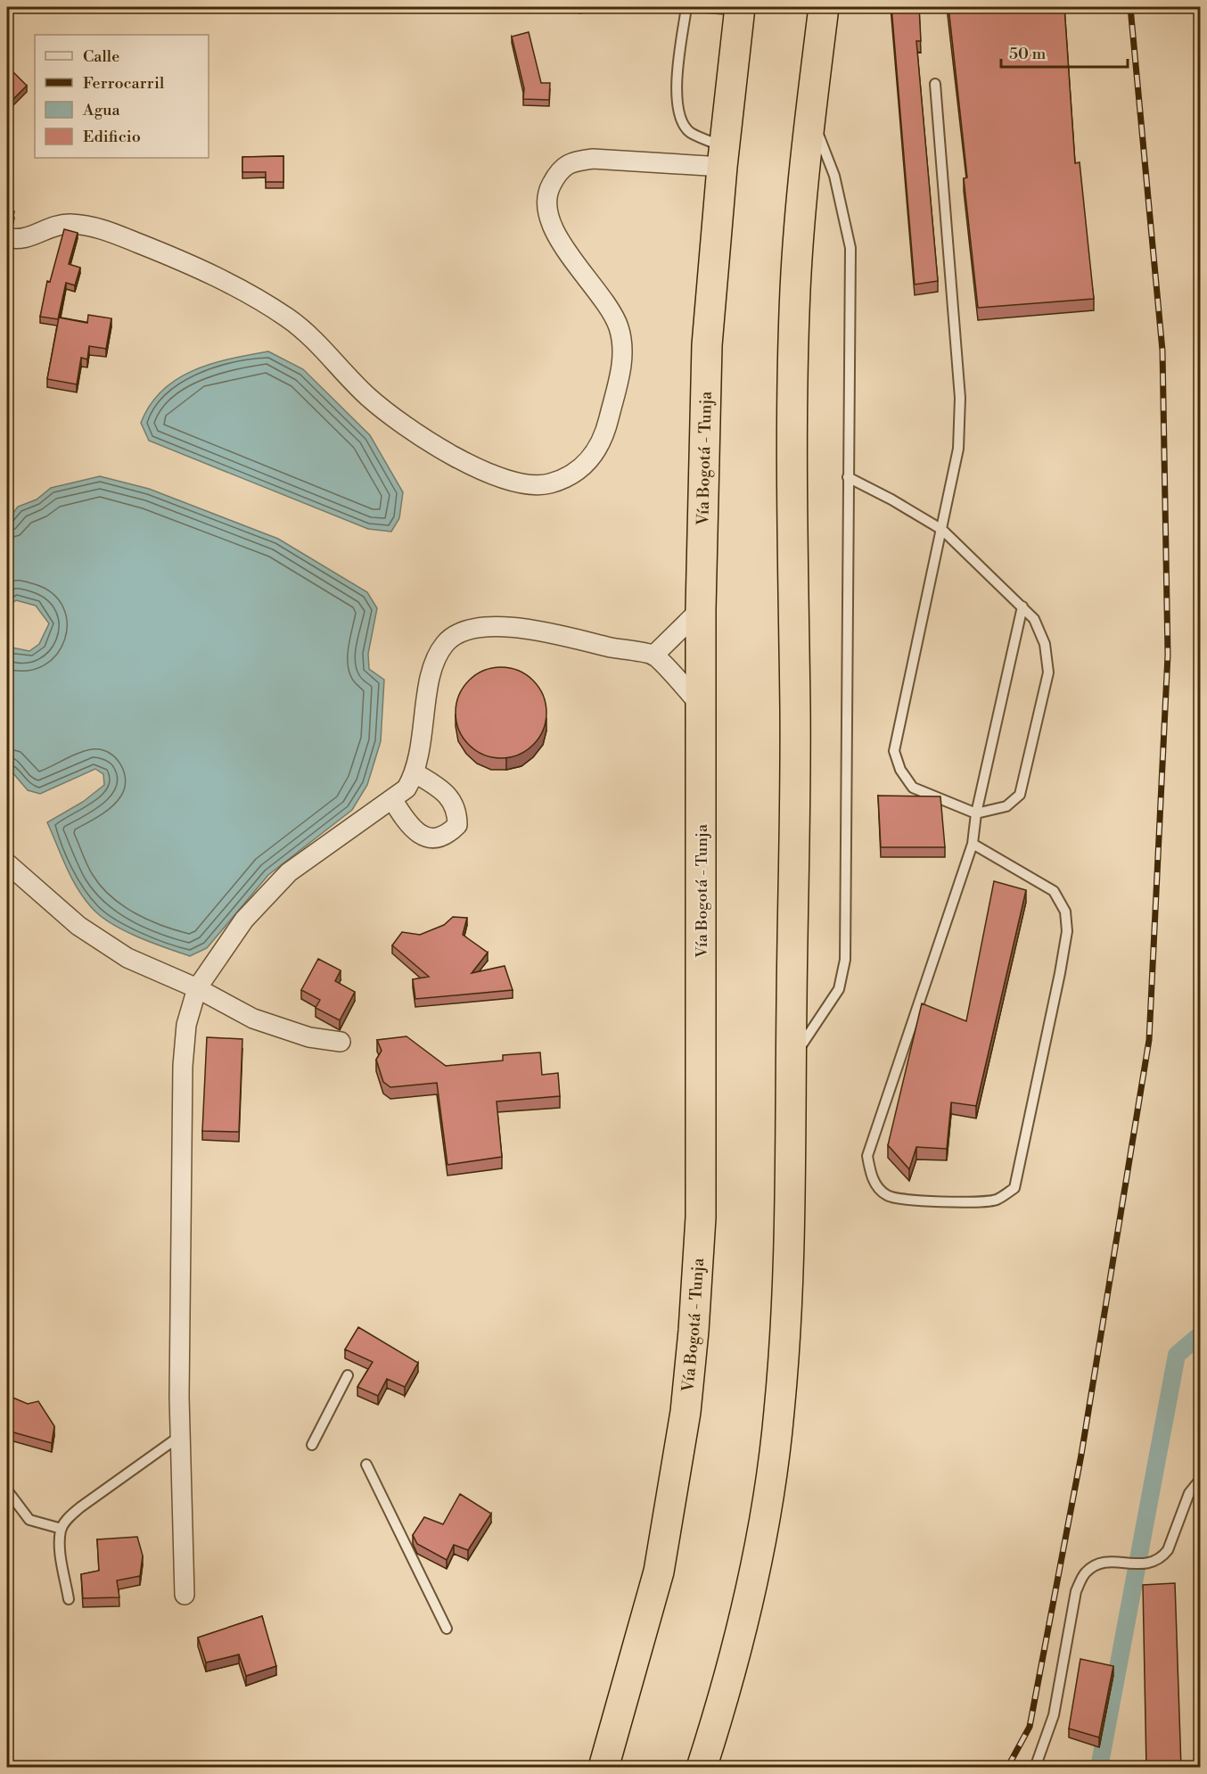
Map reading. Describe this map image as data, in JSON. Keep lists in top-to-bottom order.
{
  "streets": {
    "highway": ["Vía Bogotá - Tunja"]
  },
  "legend": [
    "Calle",
    "Ferrocarril",
    "Agua",
    "Edificio"
  ],
  "scale_bar": "50 m"
}
